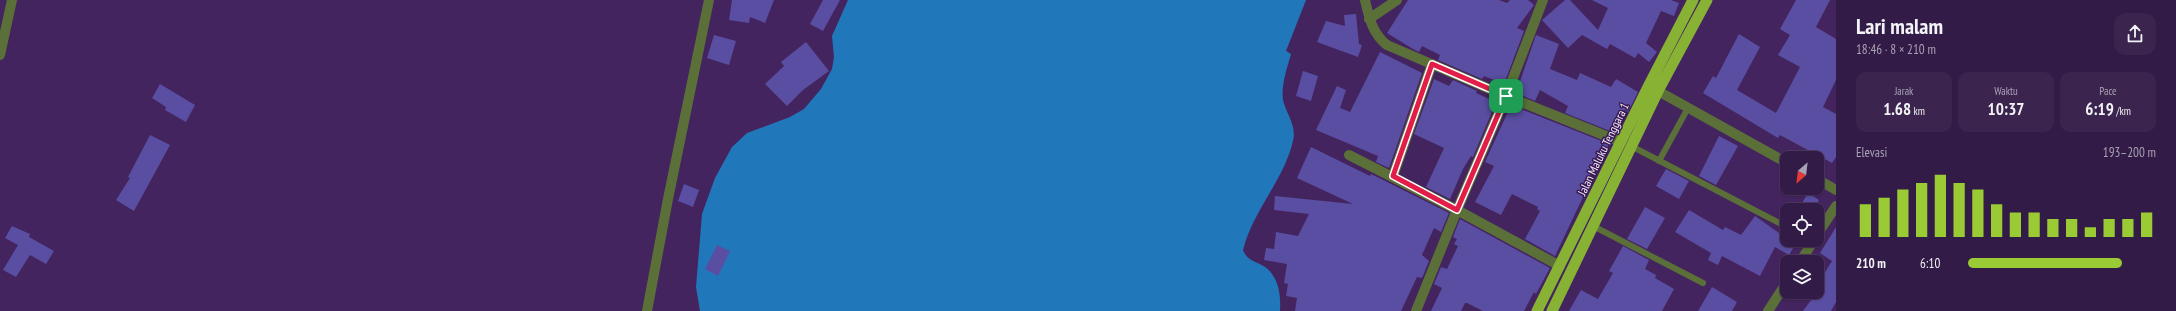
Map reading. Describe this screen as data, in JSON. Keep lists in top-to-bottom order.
{
  "streets": {
    "highway": ["Jalan Maluku Tenggara 1"]
  },
  "north": "bottom left",
  "page": {
    "heading": ["Lari malam", "18:46 · 8 × 210 m"],
    "stats": [
      ["Jarak", "1.68 km"],
      ["Waktu", "10:37"],
      ["Pace", "6:19 /km"]
    ],
    "chart": ["Elevasi", "193–200 m"],
    "list": [
      {
        "name": "210 m",
        "note": "6:10"
      }
    ]
  }
}
